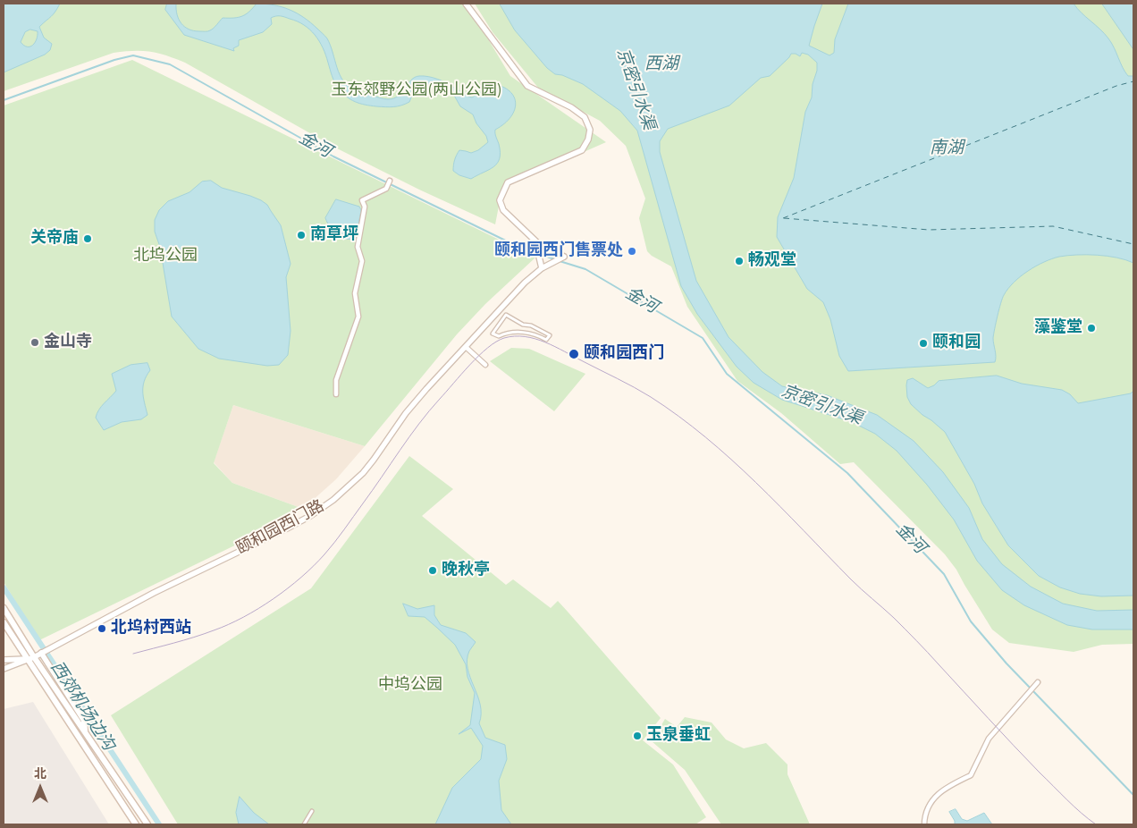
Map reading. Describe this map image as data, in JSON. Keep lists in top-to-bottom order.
{
  "streets": {
    "street": ["颐和园西门路"]
  },
  "water": [
    "西湖",
    "京密引水渠",
    "金河",
    "南湖",
    "西郊机场边沟"
  ],
  "parks": ["玉东郊野公园(两山公园)", "北坞公园", "中坞公园"],
  "places": [
    "南草坪",
    "关帝庙",
    "颐和园西门售票处",
    "畅观堂",
    "藻鉴堂",
    "金山寺",
    "颐和园",
    "颐和园西门",
    "晚秋亭",
    "北坞村西站",
    "玉泉垂虹"
  ],
  "north": "top"
}
